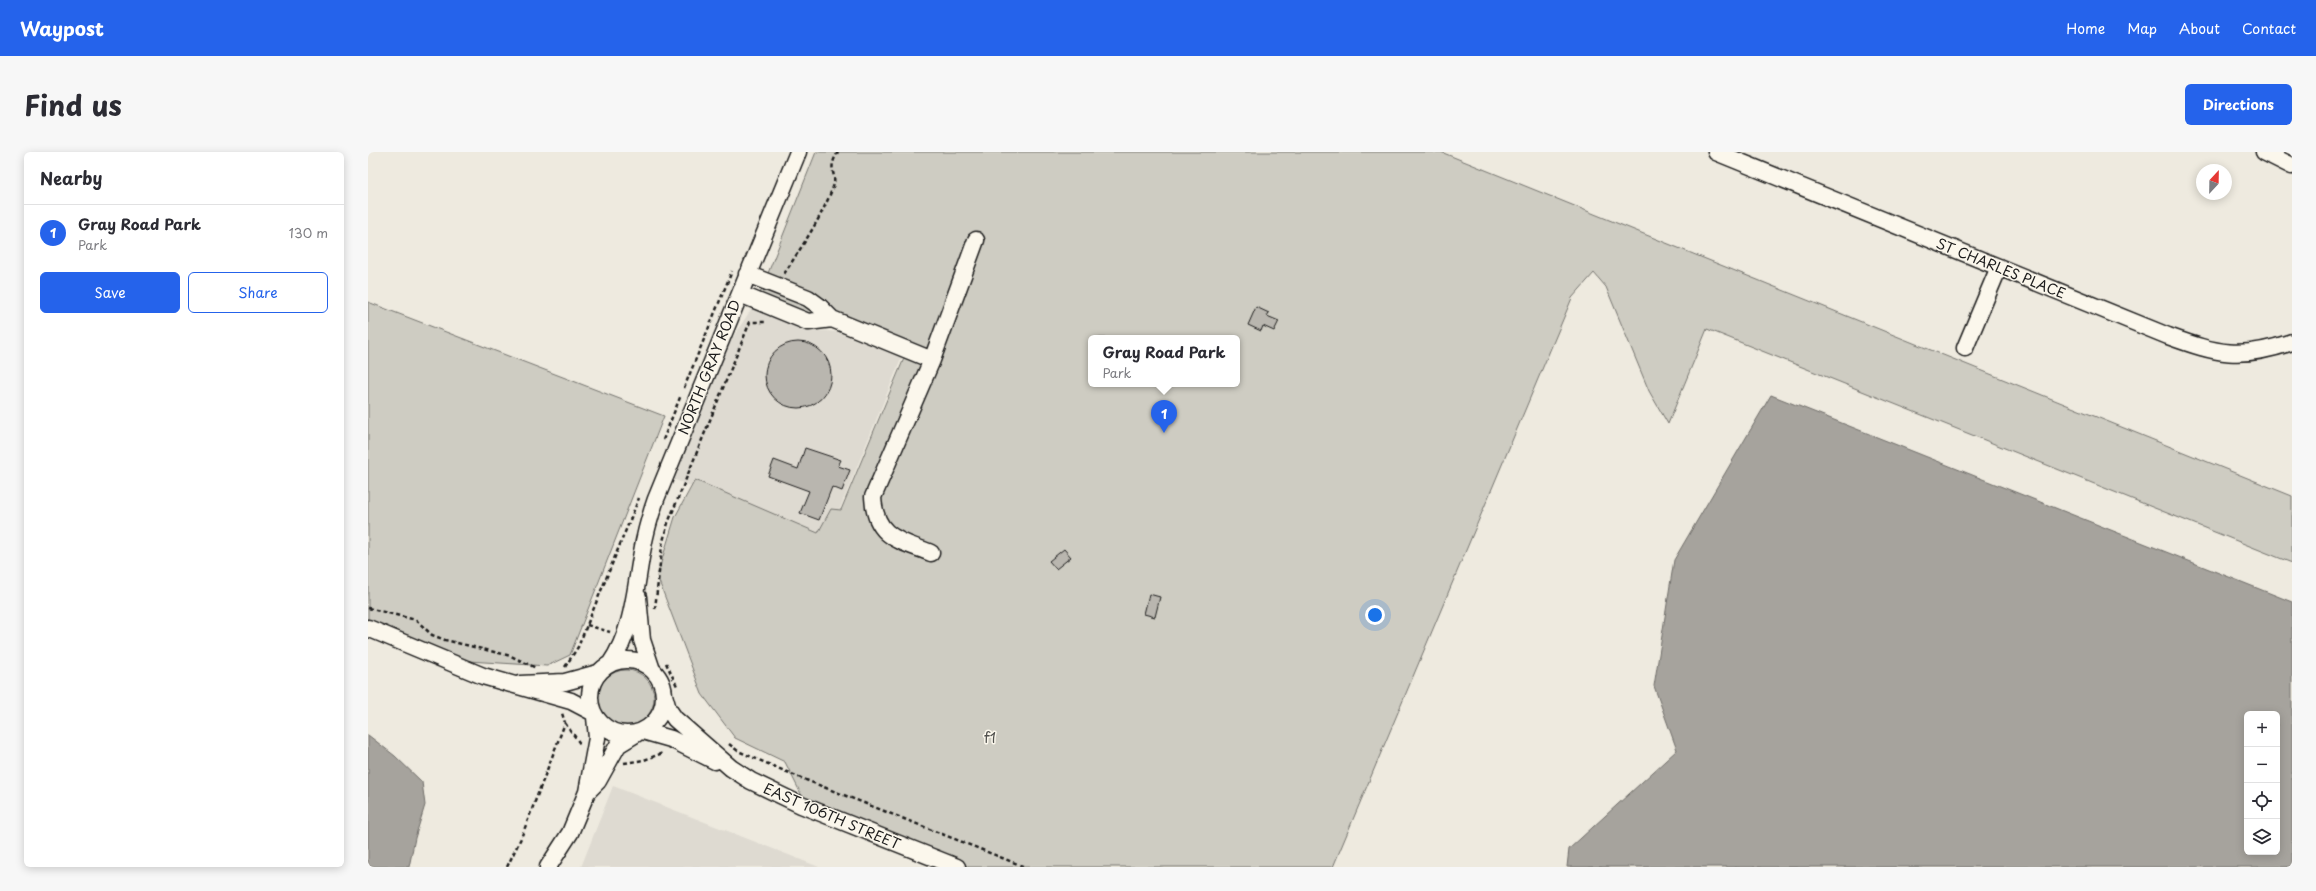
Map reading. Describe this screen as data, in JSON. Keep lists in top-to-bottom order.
{
  "streets": {
    "street": ["ST CHARLES PLACE", "NORTH GRAY ROAD", "EAST 106TH STREET"]
  },
  "crossings": [
    ["NORTH GRAY ROAD", "EAST 106TH STREET"]
  ],
  "parks": ["f1"],
  "north": "top",
  "page": {
    "header": "Waypost",
    "nav": [
      "Home",
      "Map",
      "About",
      "Contact"
    ],
    "title": "Find us",
    "buttons": [
      "Directions",
      ["Save", "Share"]
    ],
    "heading": "Nearby",
    "list": [
      {
        "mark": "1",
        "name": "Gray Road Park",
        "note": "Park",
        "value": "130 m"
      }
    ],
    "popup": ["Gray Road Park", "Park"],
    "pins": "1",
    "map_buttons": ["+", "−"]
  }
}
